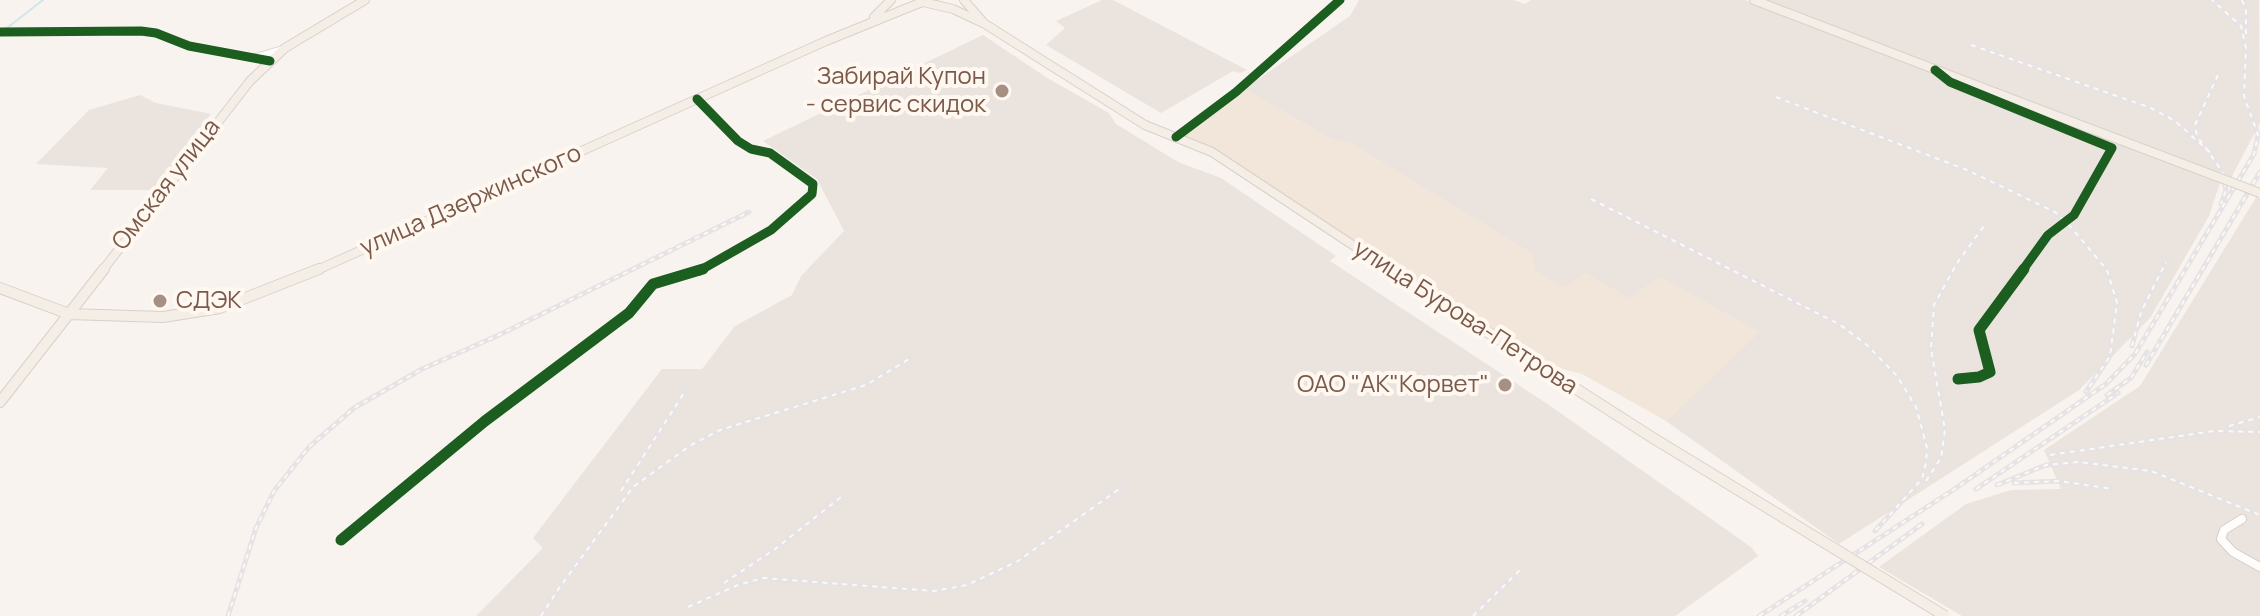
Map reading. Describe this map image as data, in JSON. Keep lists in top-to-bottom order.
{
  "streets": {
    "main road": ["Омская улица", "улица Дзержинского", "улица Бурова-Петрова"]
  },
  "crossings": [
    ["Омская улица", "улица Дзержинского"],
    ["улица Дзержинского", "улица Бурова-Петрова"]
  ],
  "places": ["Забирай Купон - сервис скидок", "СДЭК", "ОАО \"АК\"Корвет\""]
}
